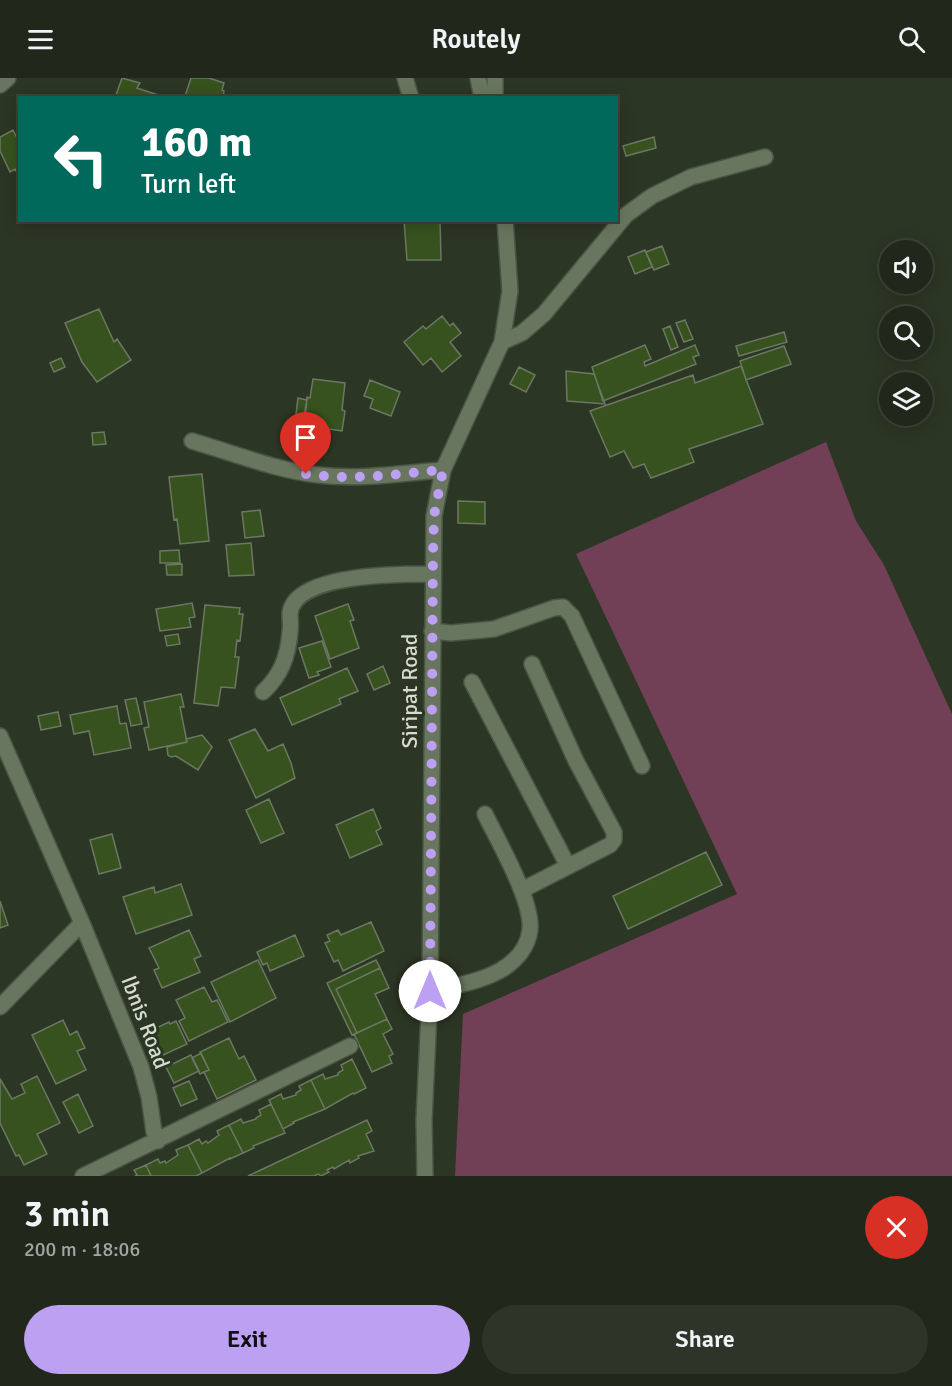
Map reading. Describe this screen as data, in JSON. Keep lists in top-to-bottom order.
{
  "streets": {
    "street": ["Siripat Road", "Ibnis Road"]
  },
  "page": {
    "header": "Routely",
    "turn": ["160 m", "Turn left"],
    "heading": ["3 min", "200 m · 18:06"],
    "buttons": ["Exit", "Share"]
  }
}
